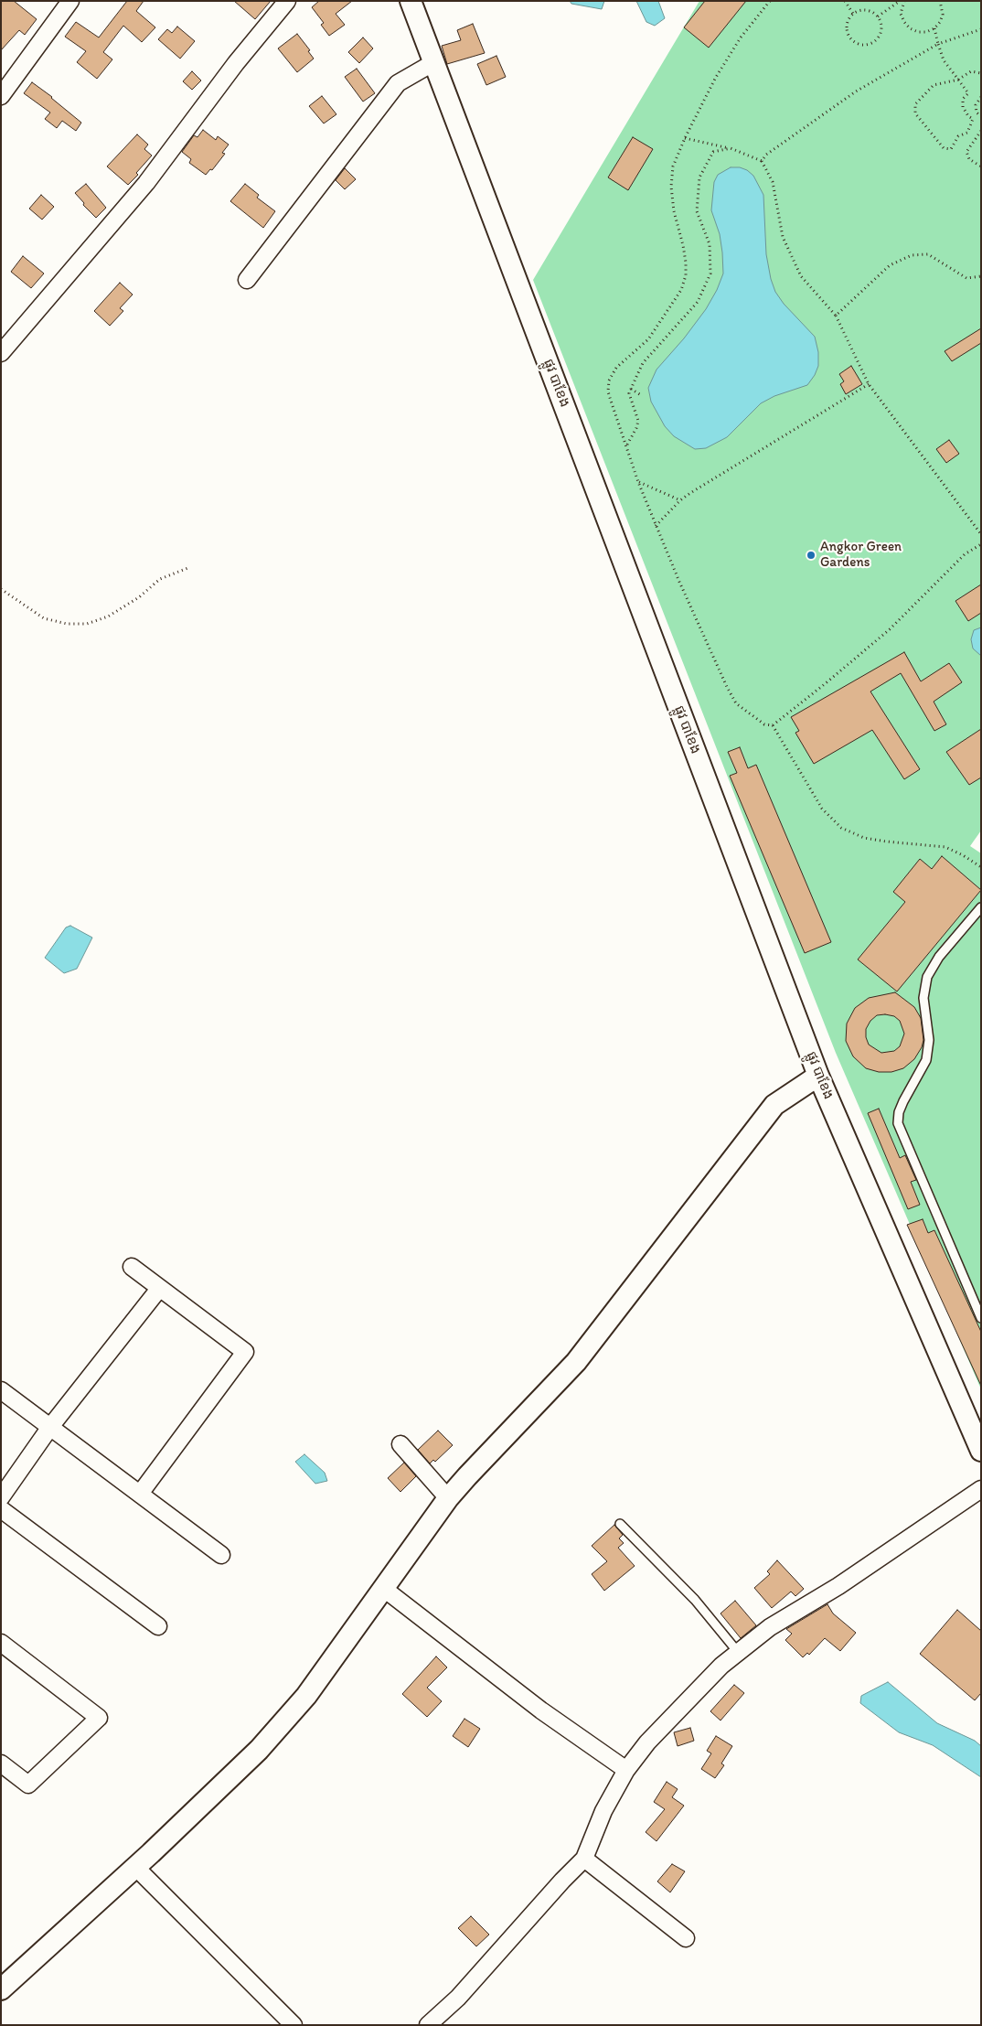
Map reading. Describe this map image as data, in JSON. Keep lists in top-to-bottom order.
{
  "streets": {
    "street": ["ផ្លូវ បាខែង"]
  },
  "places": ["Angkor Green Gardens"]
}
